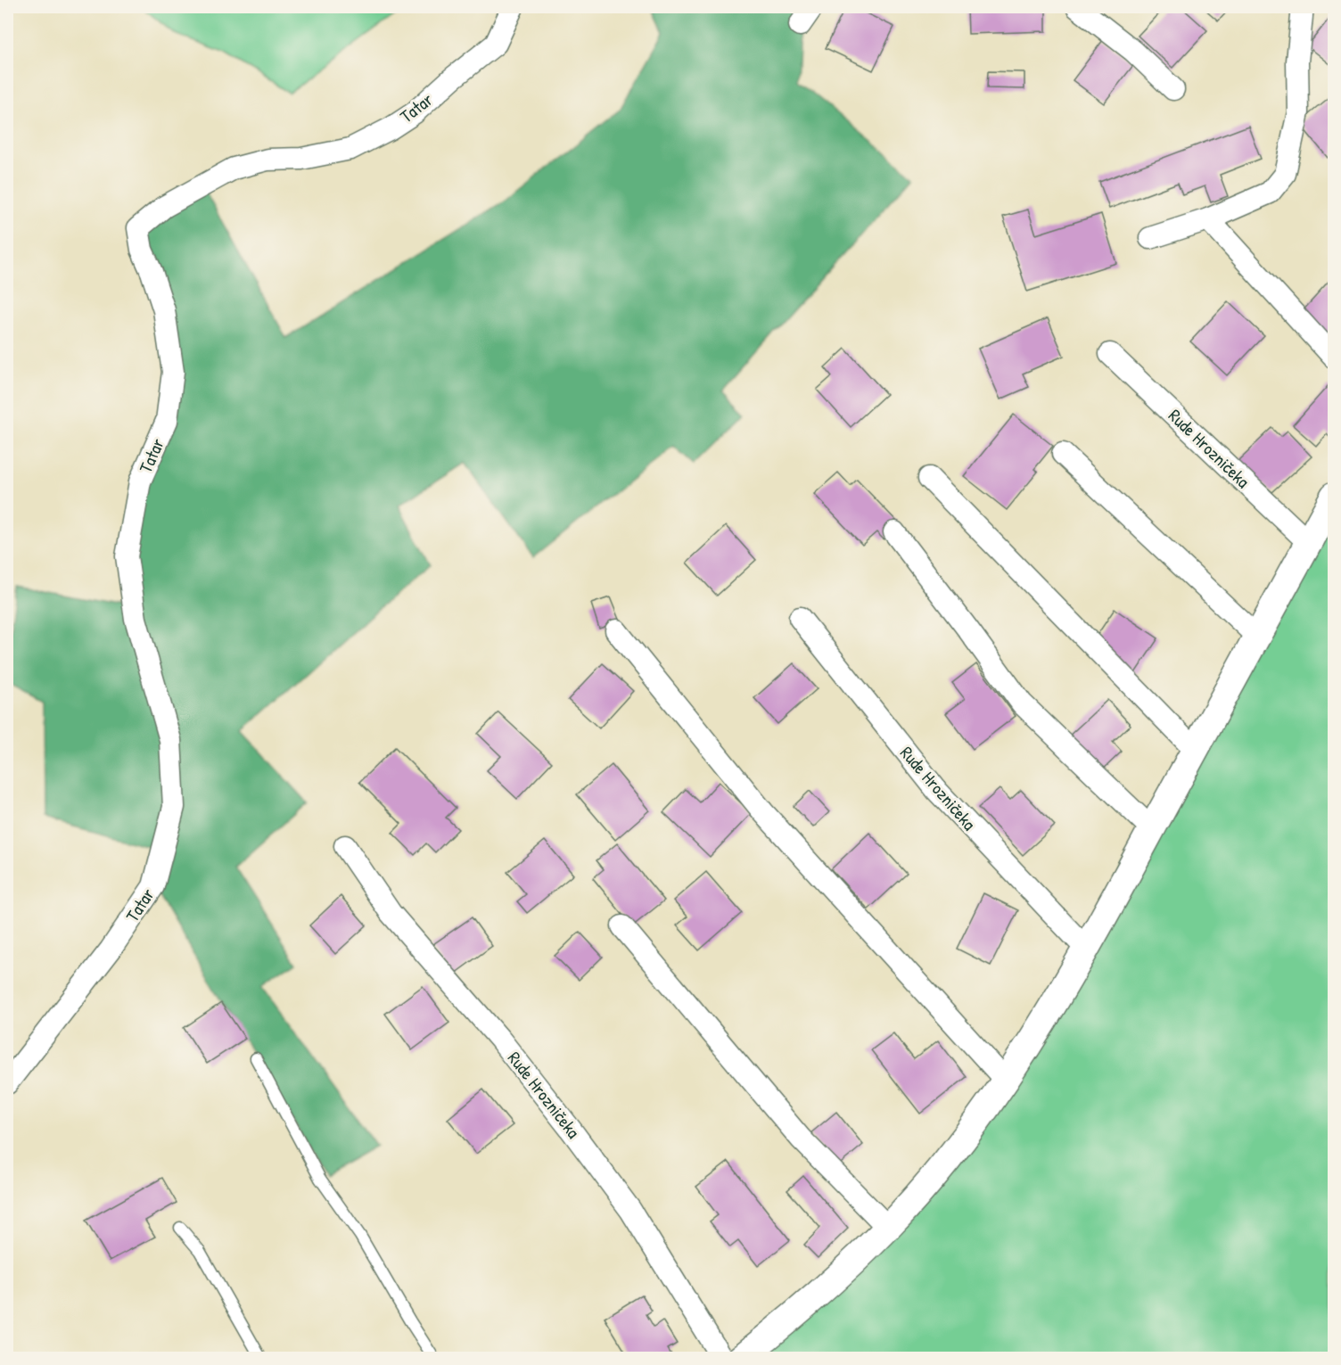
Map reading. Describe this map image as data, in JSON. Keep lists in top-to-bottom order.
{
  "streets": {
    "street": ["Tatar", "Rude Hrozničeka"]
  }
}
